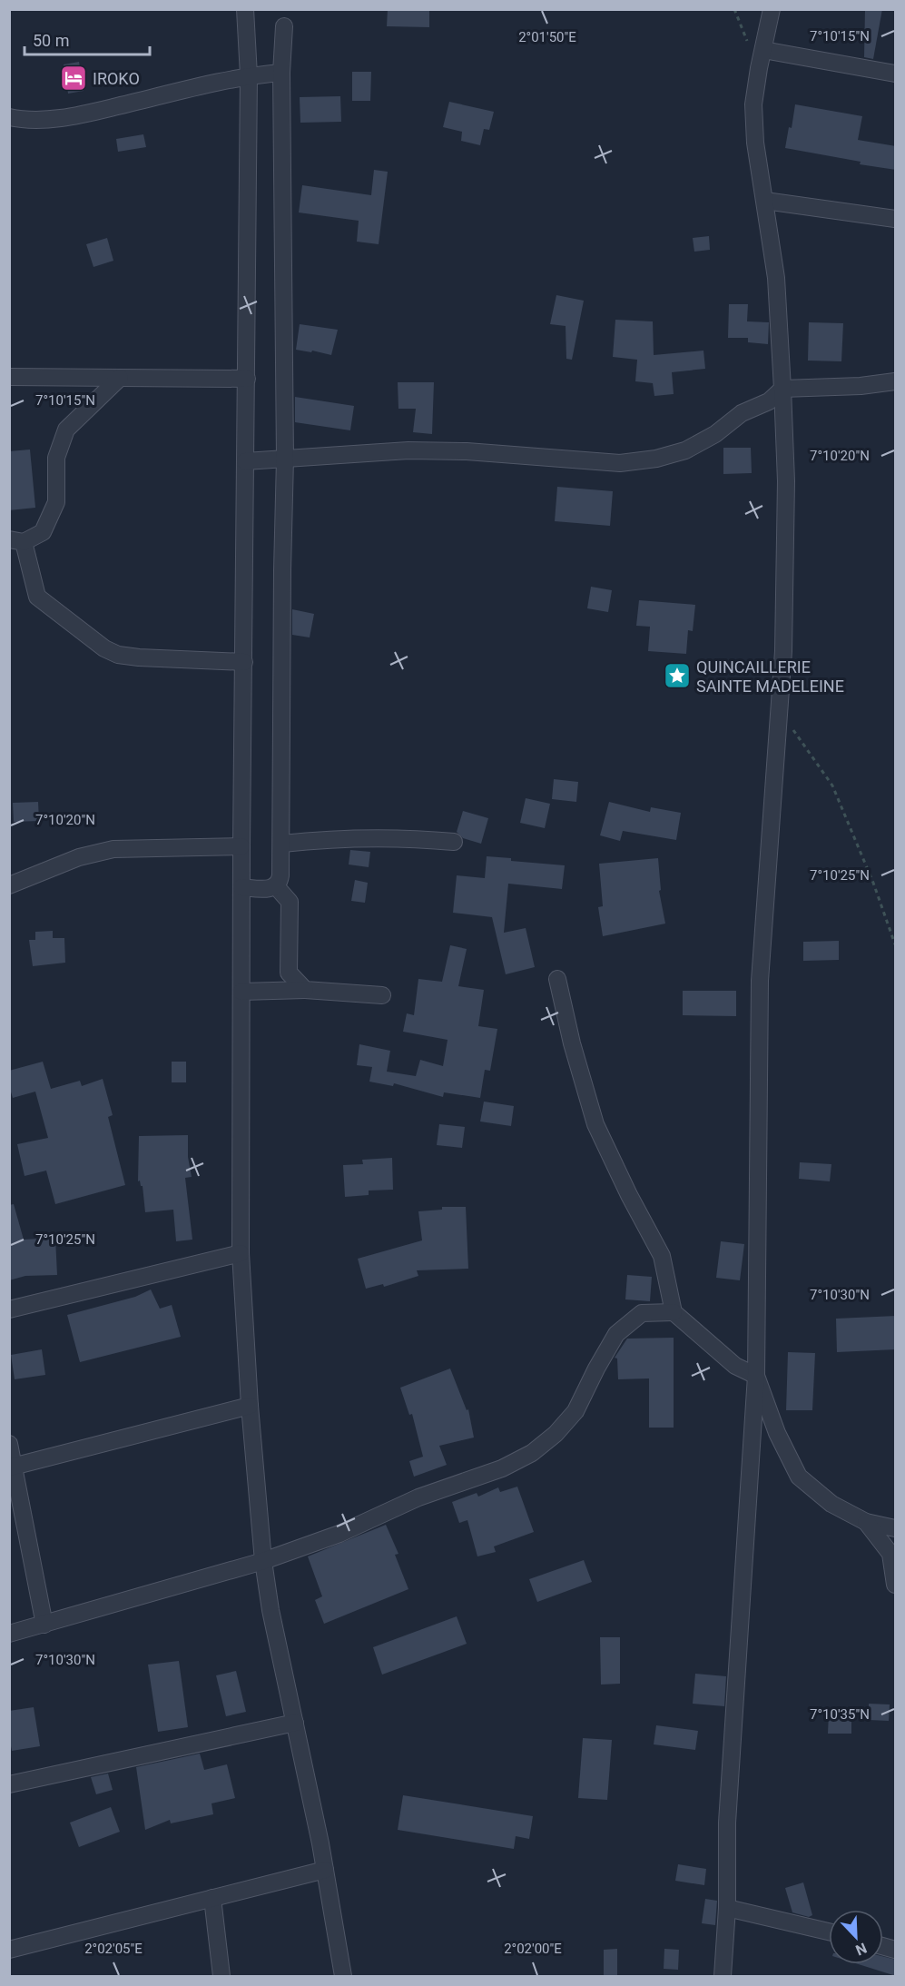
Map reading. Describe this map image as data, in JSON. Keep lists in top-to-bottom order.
{
  "places": {
    "hotel": ["IROKO"],
    "place": ["QUINCAILLERIE SAINTE MADELEINE"]
  },
  "scale_bar": "50 m",
  "north": "bottom right",
  "coordinates": [
    "7°10'15\"N",
    "2°01'50\"E",
    "7°10'20\"N",
    "7°10'25\"N",
    "7°10'30\"N",
    "7°10'35\"N",
    "2°02'05\"E",
    "2°02'00\"E"
  ]
}
